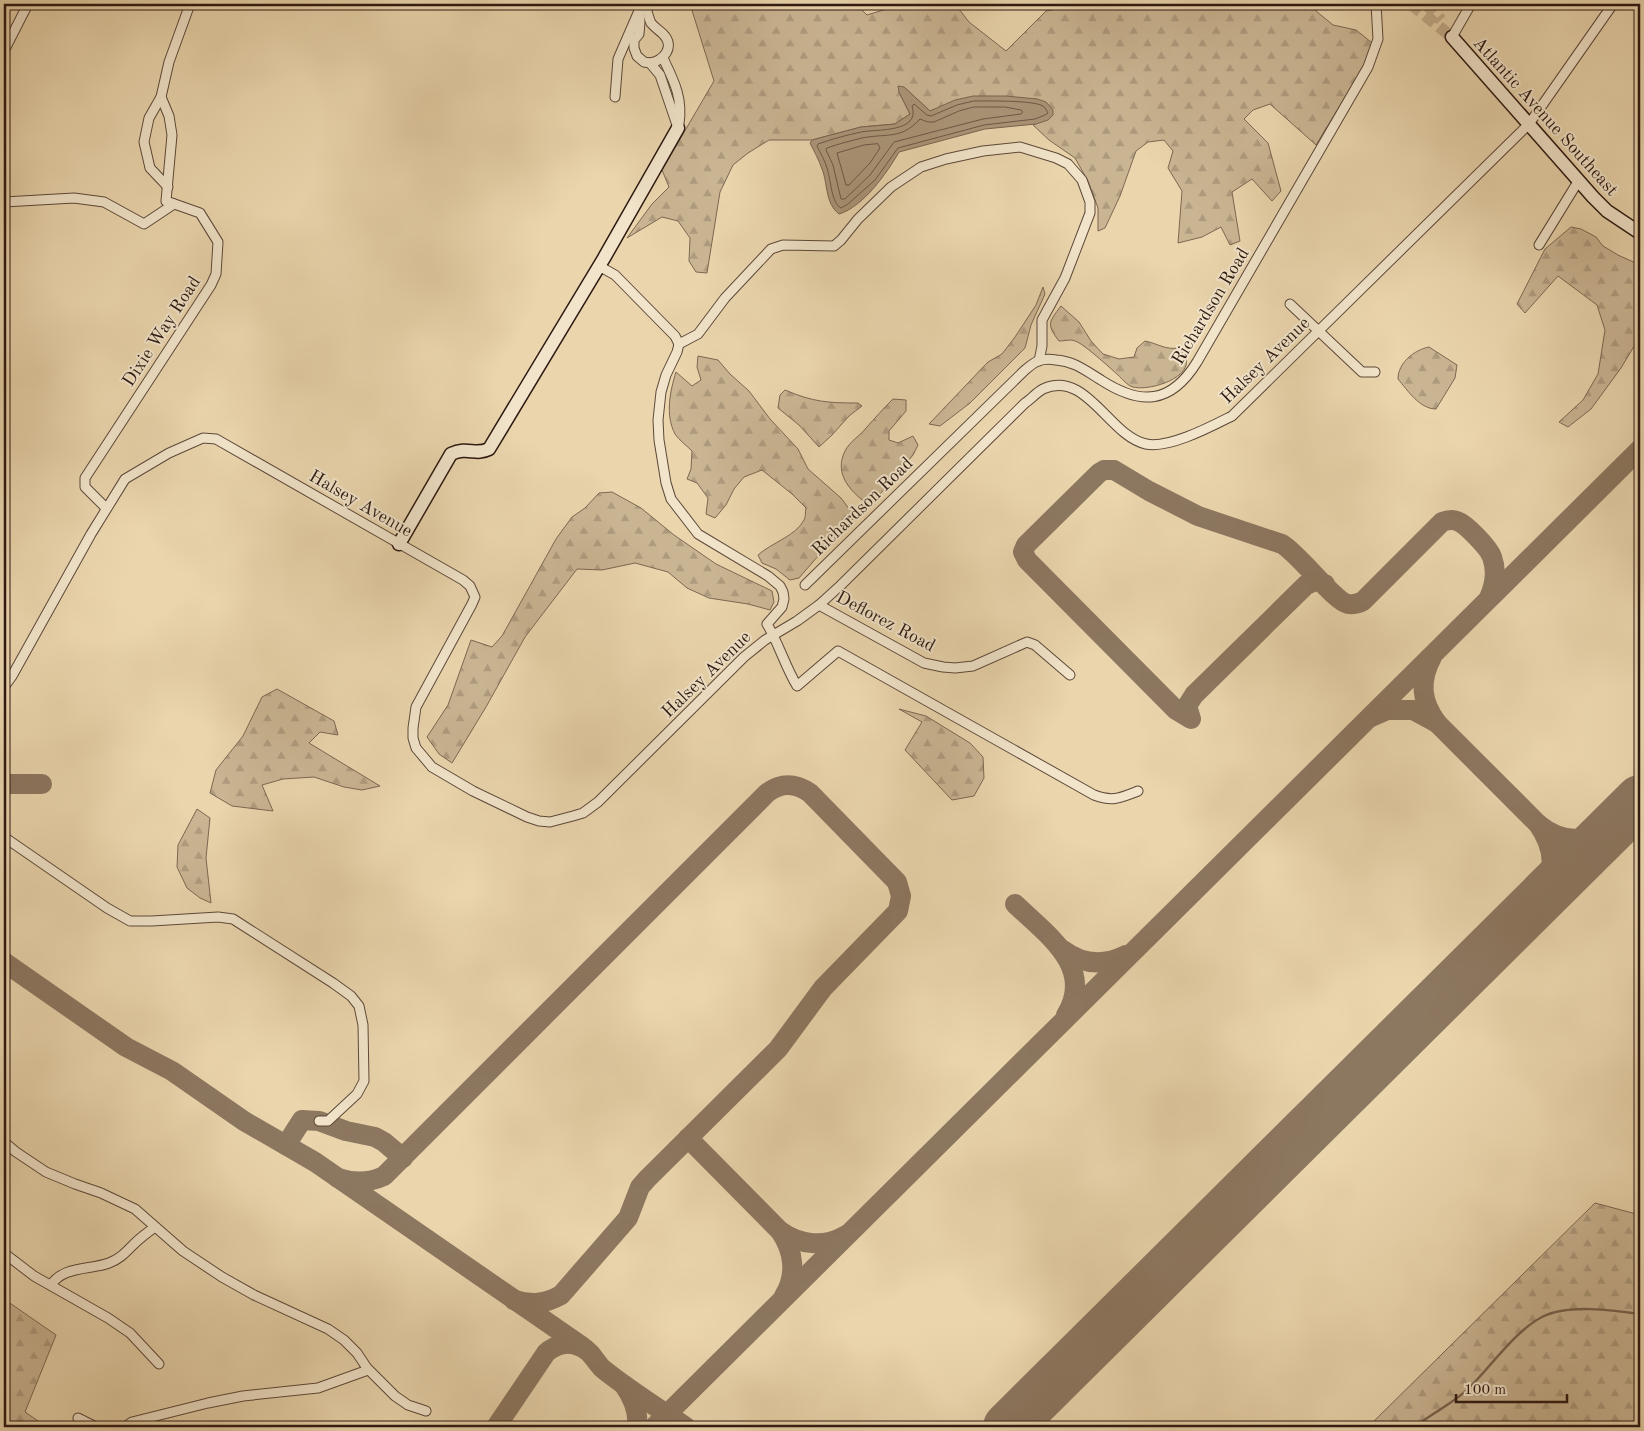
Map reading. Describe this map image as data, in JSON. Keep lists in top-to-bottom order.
{
  "streets": {
    "street": [
      "Atlantic Avenue Southeast",
      "Richardson Road",
      "Dixie Way Road",
      "Halsey Avenue",
      "Deflorez Road"
    ]
  },
  "crossings": [
    ["Atlantic Avenue Southeast", "Halsey Avenue"],
    ["Dixie Way Road", "Halsey Avenue"],
    ["Halsey Avenue", "Deflorez Road"]
  ],
  "scale_bar": "100 m"
}
